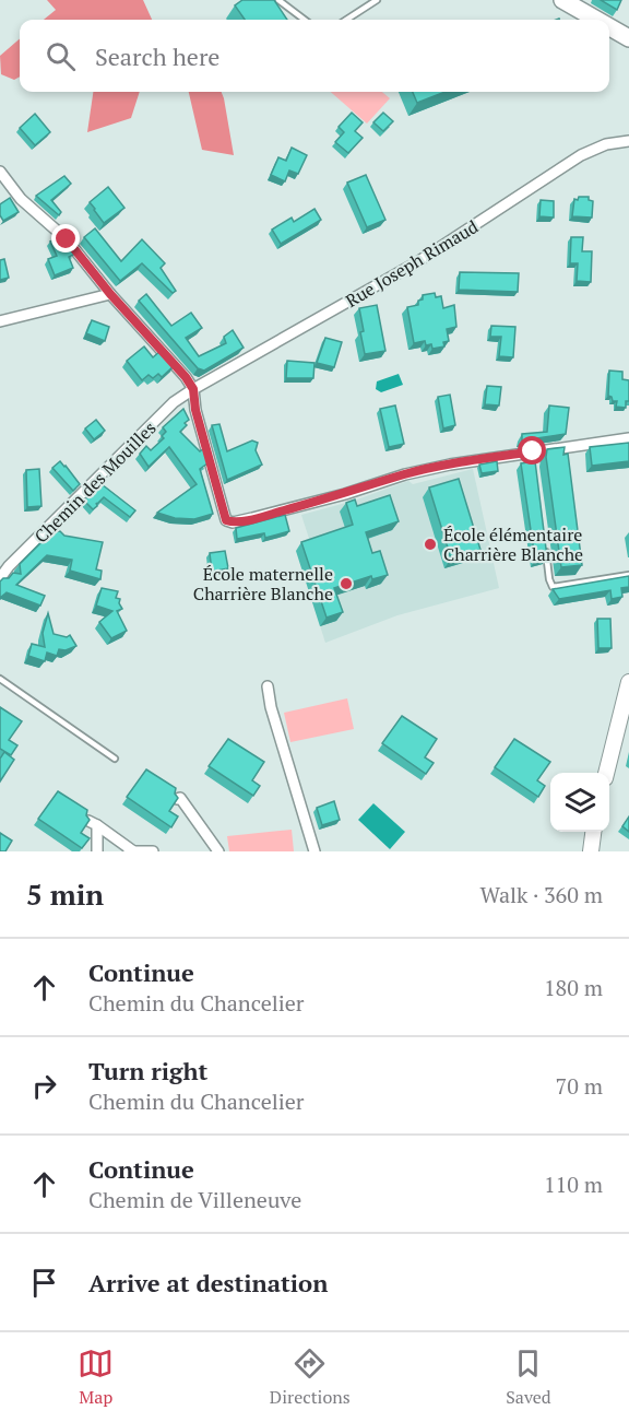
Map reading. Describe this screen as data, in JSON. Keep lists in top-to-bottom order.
{
  "streets": {
    "street": ["Rue Joseph Rimaud", "Chemin des Mouilles"]
  },
  "crossings": [
    ["Rue Joseph Rimaud", "Chemin des Mouilles"]
  ],
  "places": ["École élémentaire Charrière Blanche", "École maternelle Charrière Blanche"],
  "page": {
    "search": "Search here",
    "heading": ["5 min", "Walk · 360 m"],
    "list": [
      ["Continue", "Chemin du Chancelier", "180 m"],
      ["Turn right", "Chemin du Chancelier", "70 m"],
      ["Continue", "Chemin de Villeneuve", "110 m"],
      "Arrive at destination"
    ],
    "nav": ["Map", "Directions", "Saved"]
  }
}
